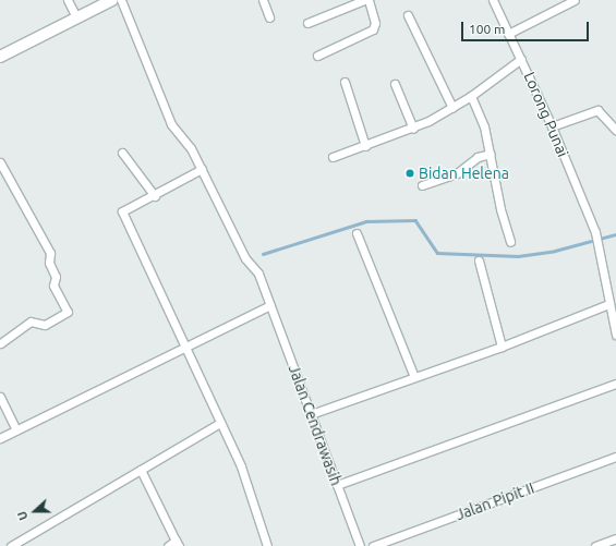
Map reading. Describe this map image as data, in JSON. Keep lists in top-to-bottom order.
{
  "streets": {
    "street": ["Lorong Punai", "Jalan Cendrawasih", "Jalan Pipit II"]
  },
  "places": ["Bidan Helena"],
  "scale_bar": "100 m",
  "north": "left"
}
